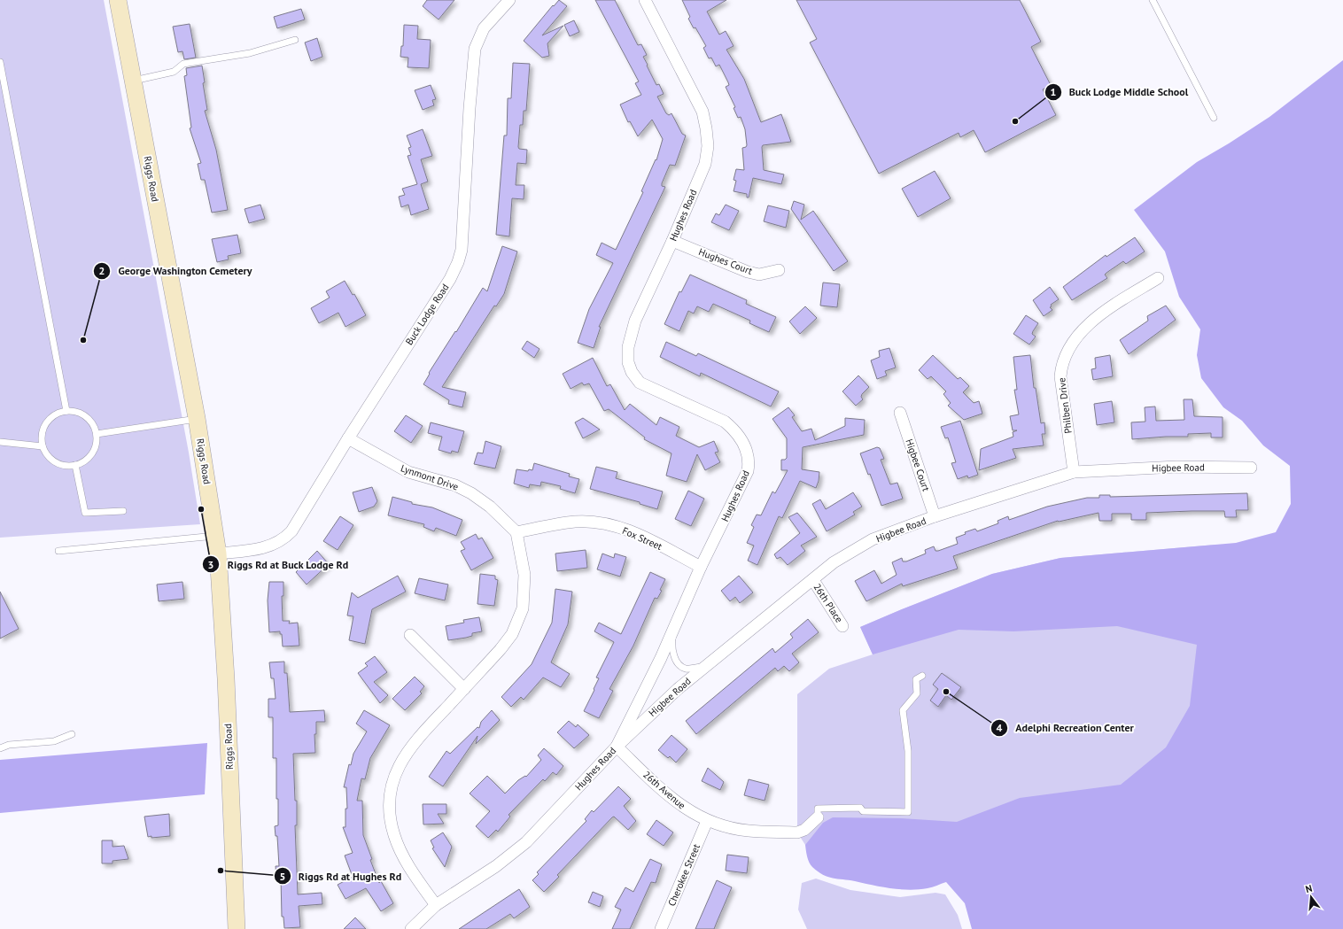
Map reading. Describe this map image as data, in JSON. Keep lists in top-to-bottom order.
{
  "streets": {
    "main road": ["Riggs Road"],
    "street": [
      "Hughes Road",
      "Hughes Court",
      "Buck Lodge Road",
      "Philben Drive",
      "Higbee Court",
      "Higbee Road",
      "Lynmont Drive",
      "Fox Street",
      "26th Place",
      "26th Avenue",
      "Cherokee Street"
    ]
  },
  "crossings": [
    ["Riggs Road", "Buck Lodge Road"],
    ["Hughes Road", "Hughes Court"],
    ["Hughes Road", "Higbee Road"],
    ["Hughes Road", "Fox Street"],
    ["Hughes Road", "26th Avenue"],
    ["Buck Lodge Road", "Lynmont Drive"],
    ["Philben Drive", "Higbee Road"],
    ["Higbee Court", "Higbee Road"],
    ["Higbee Road", "26th Place"],
    ["Higbee Road", "26th Avenue"],
    ["Lynmont Drive", "Fox Street"],
    ["26th Avenue", "Cherokee Street"]
  ],
  "places": [
    "Buck Lodge Middle School",
    "George Washington Cemetery",
    "Riggs Rd at Buck Lodge Rd",
    "Adelphi Recreation Center",
    "Riggs Rd at Hughes Rd"
  ],
  "north": "top"
}
